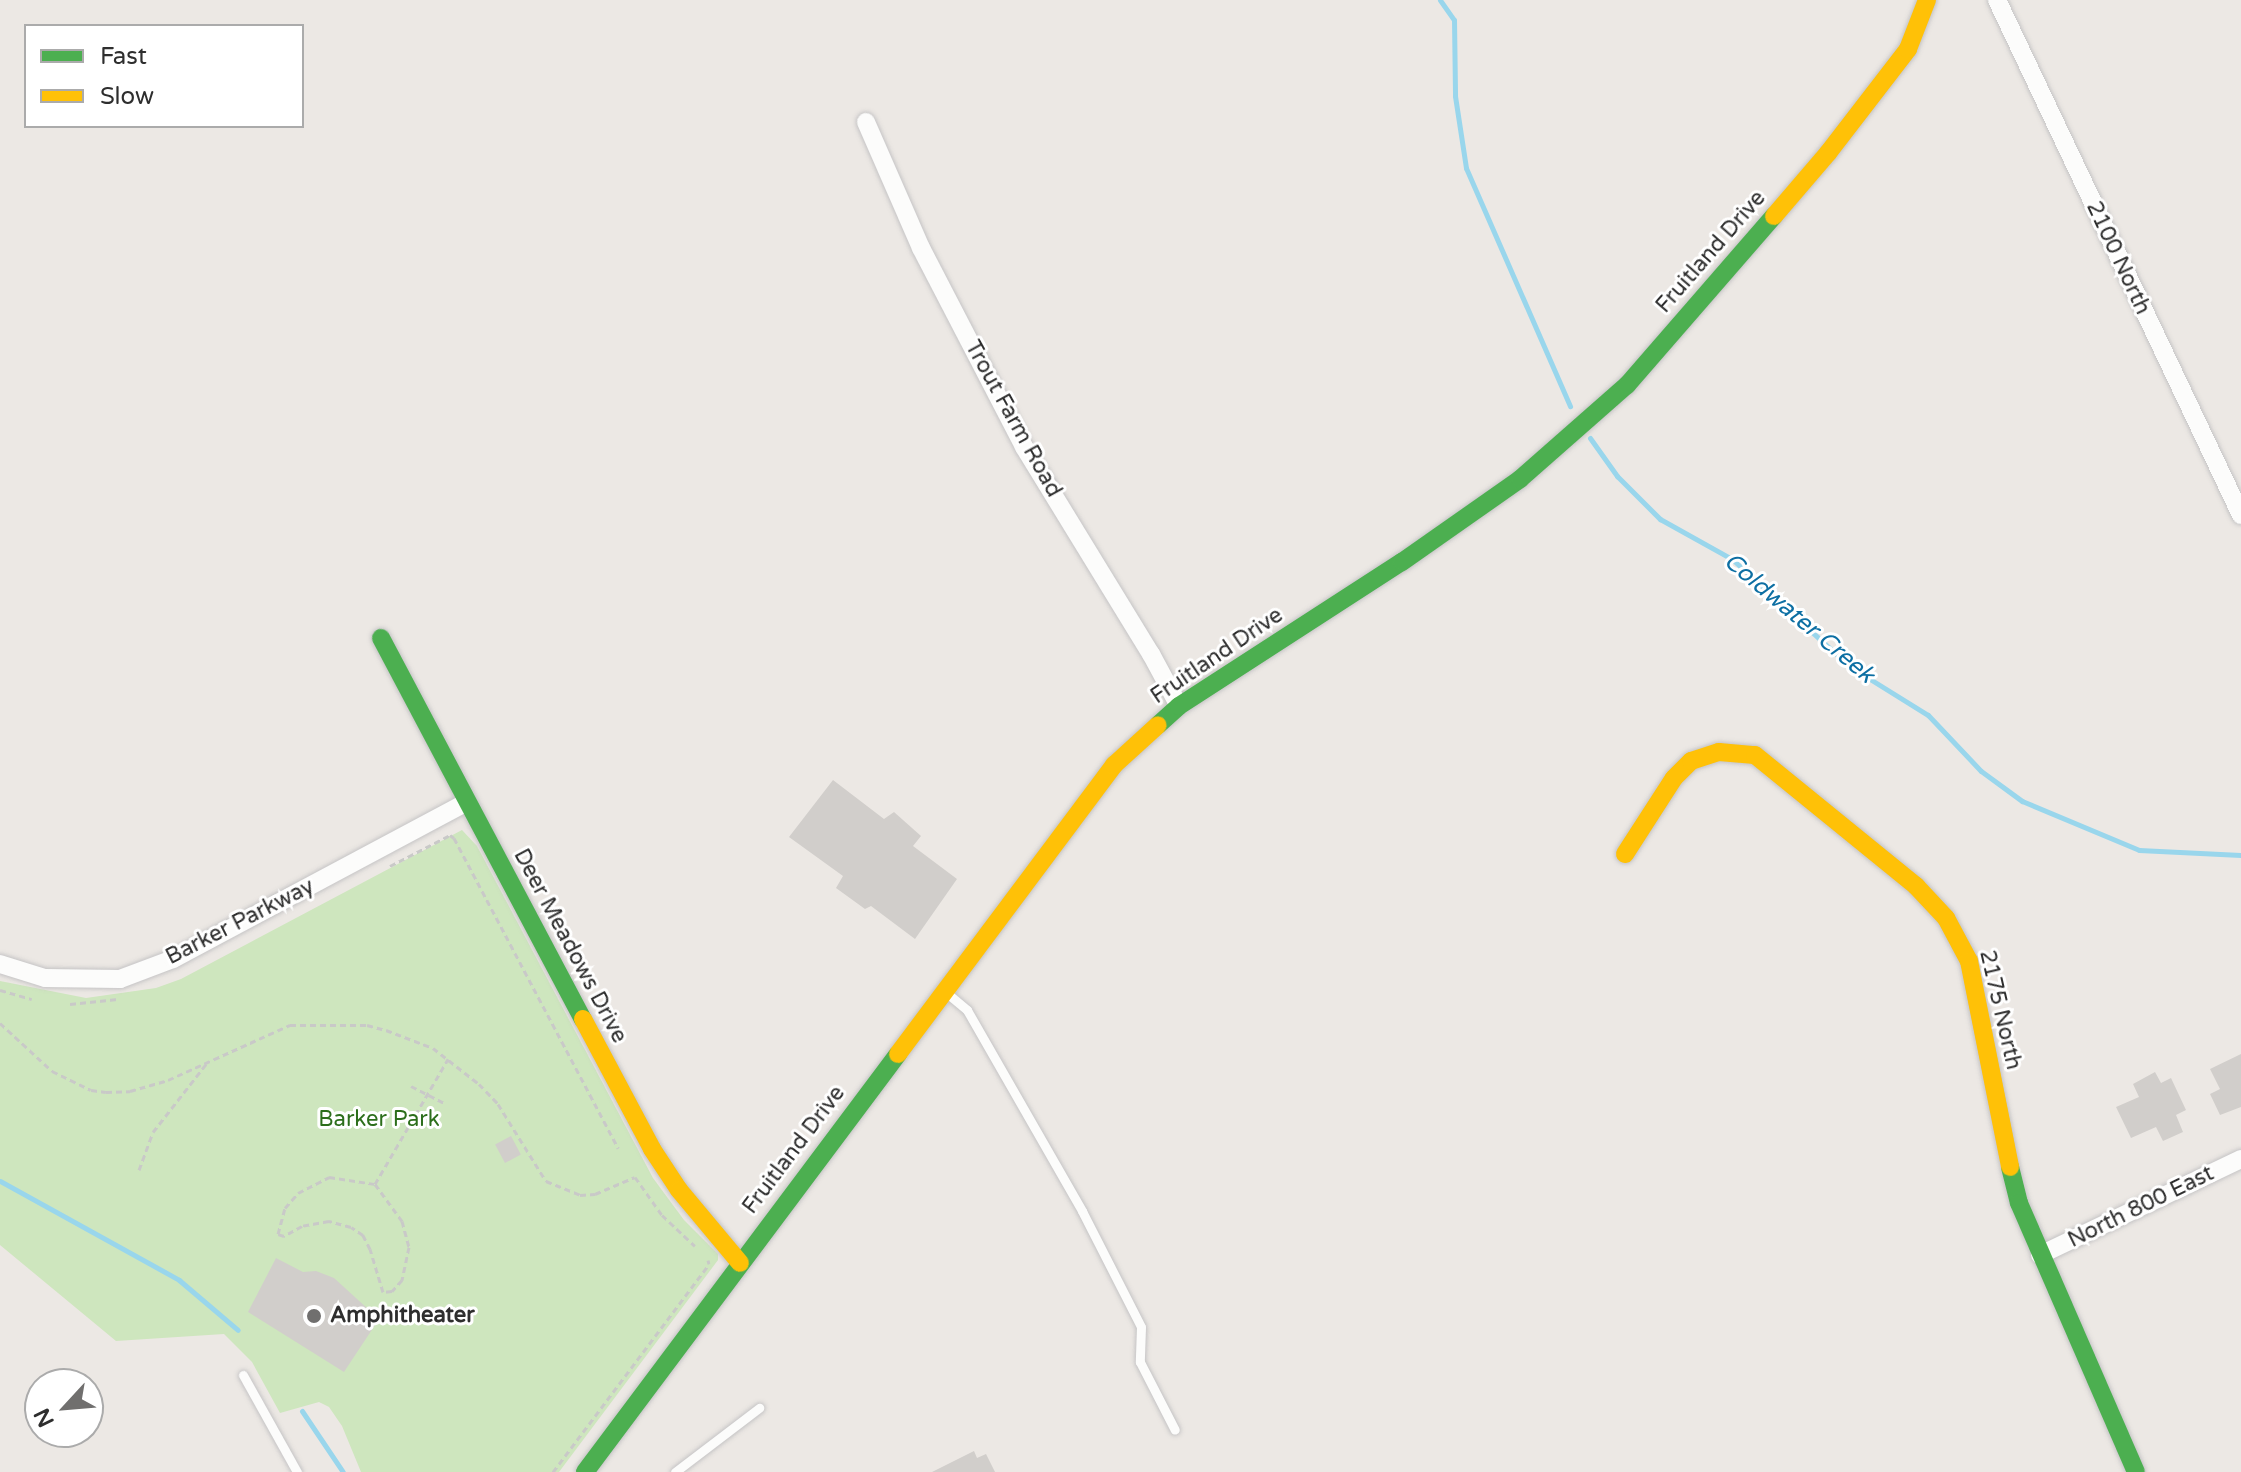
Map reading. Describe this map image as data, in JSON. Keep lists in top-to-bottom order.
{
  "streets": {
    "street": [
      "Fruitland Drive",
      "2100 North",
      "Trout Farm Road",
      "Barker Parkway",
      "Deer Meadows Drive",
      "2175 North",
      "North 800 East"
    ]
  },
  "crossings": [
    ["Fruitland Drive", "Trout Farm Road"],
    ["Fruitland Drive", "Deer Meadows Drive"],
    ["Barker Parkway", "Deer Meadows Drive"],
    ["2175 North", "North 800 East"]
  ],
  "water": ["Coldwater Creek"],
  "parks": ["Barker Park"],
  "places": ["Amphitheater"],
  "legend": ["Fast", "Slow"],
  "north": "bottom left"
}
